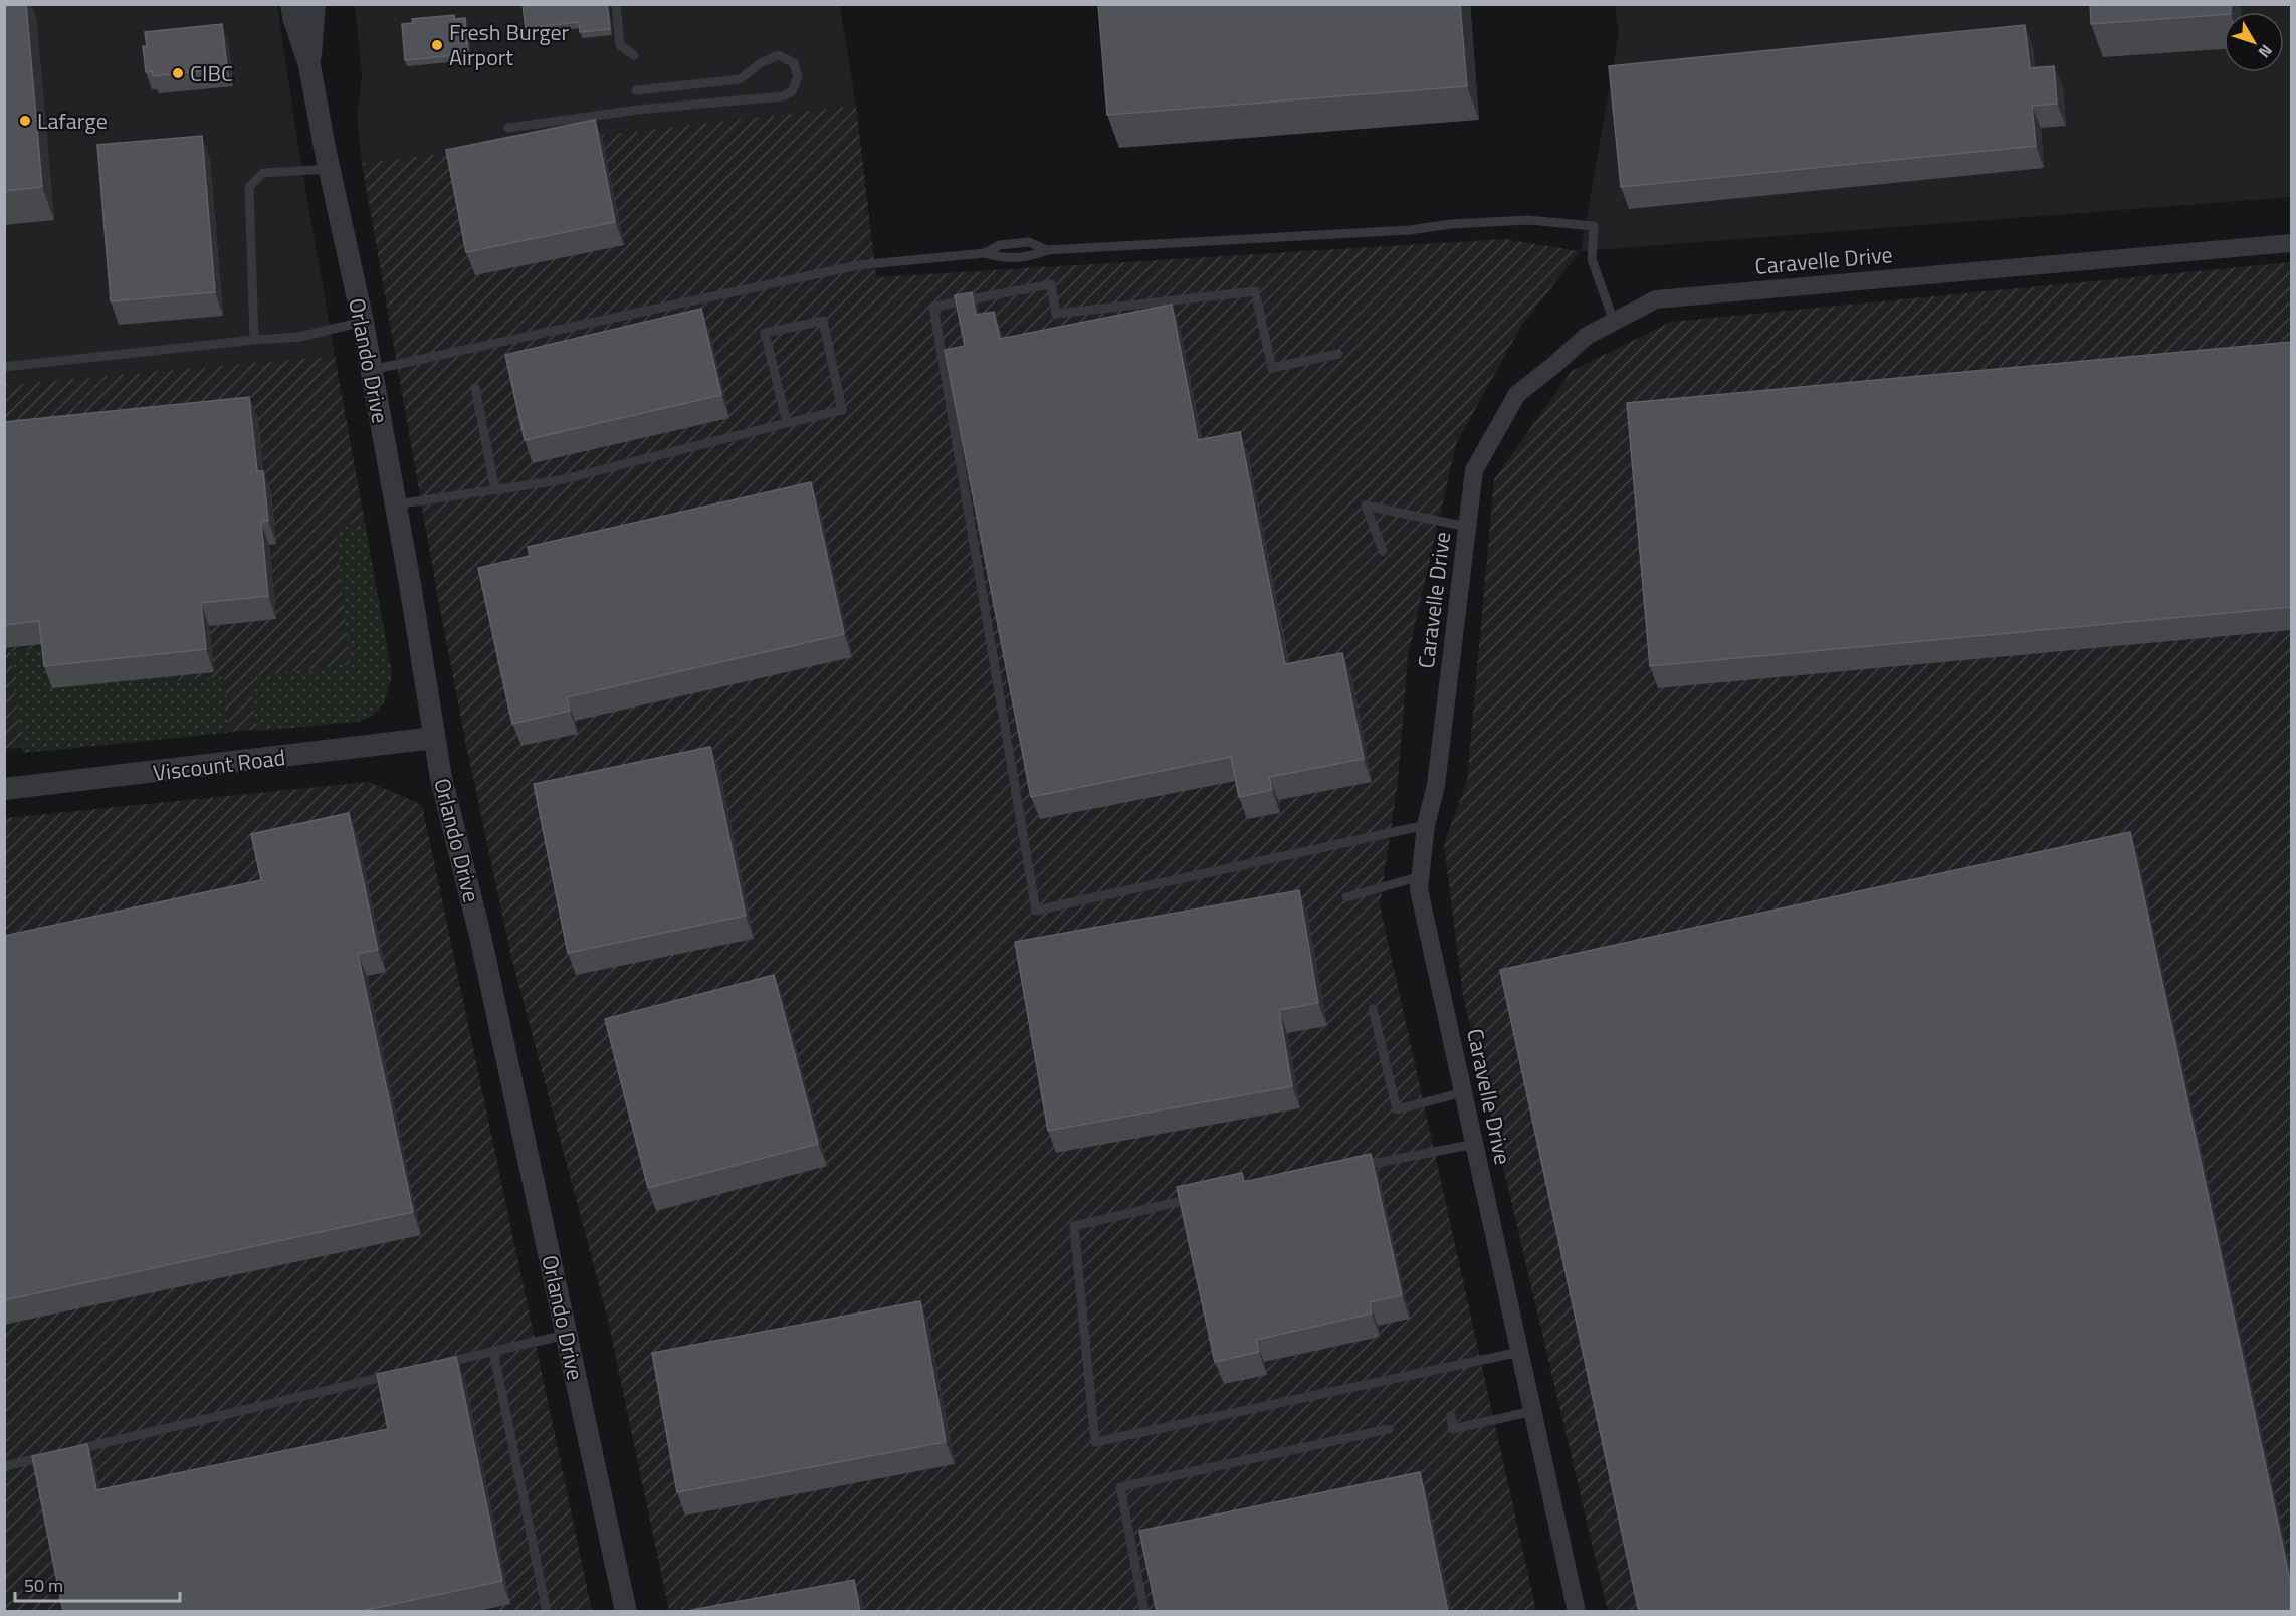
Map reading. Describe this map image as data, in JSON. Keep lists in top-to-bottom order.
{
  "streets": {
    "street": ["Caravelle Drive", "Orlando Drive", "Viscount Road"]
  },
  "crossings": [
    ["Orlando Drive", "Viscount Road"]
  ],
  "places": ["Fresh Burger Airport", "CIBC", "Lafarge"],
  "scale_bar": "50 m",
  "north": "bottom right"
}
